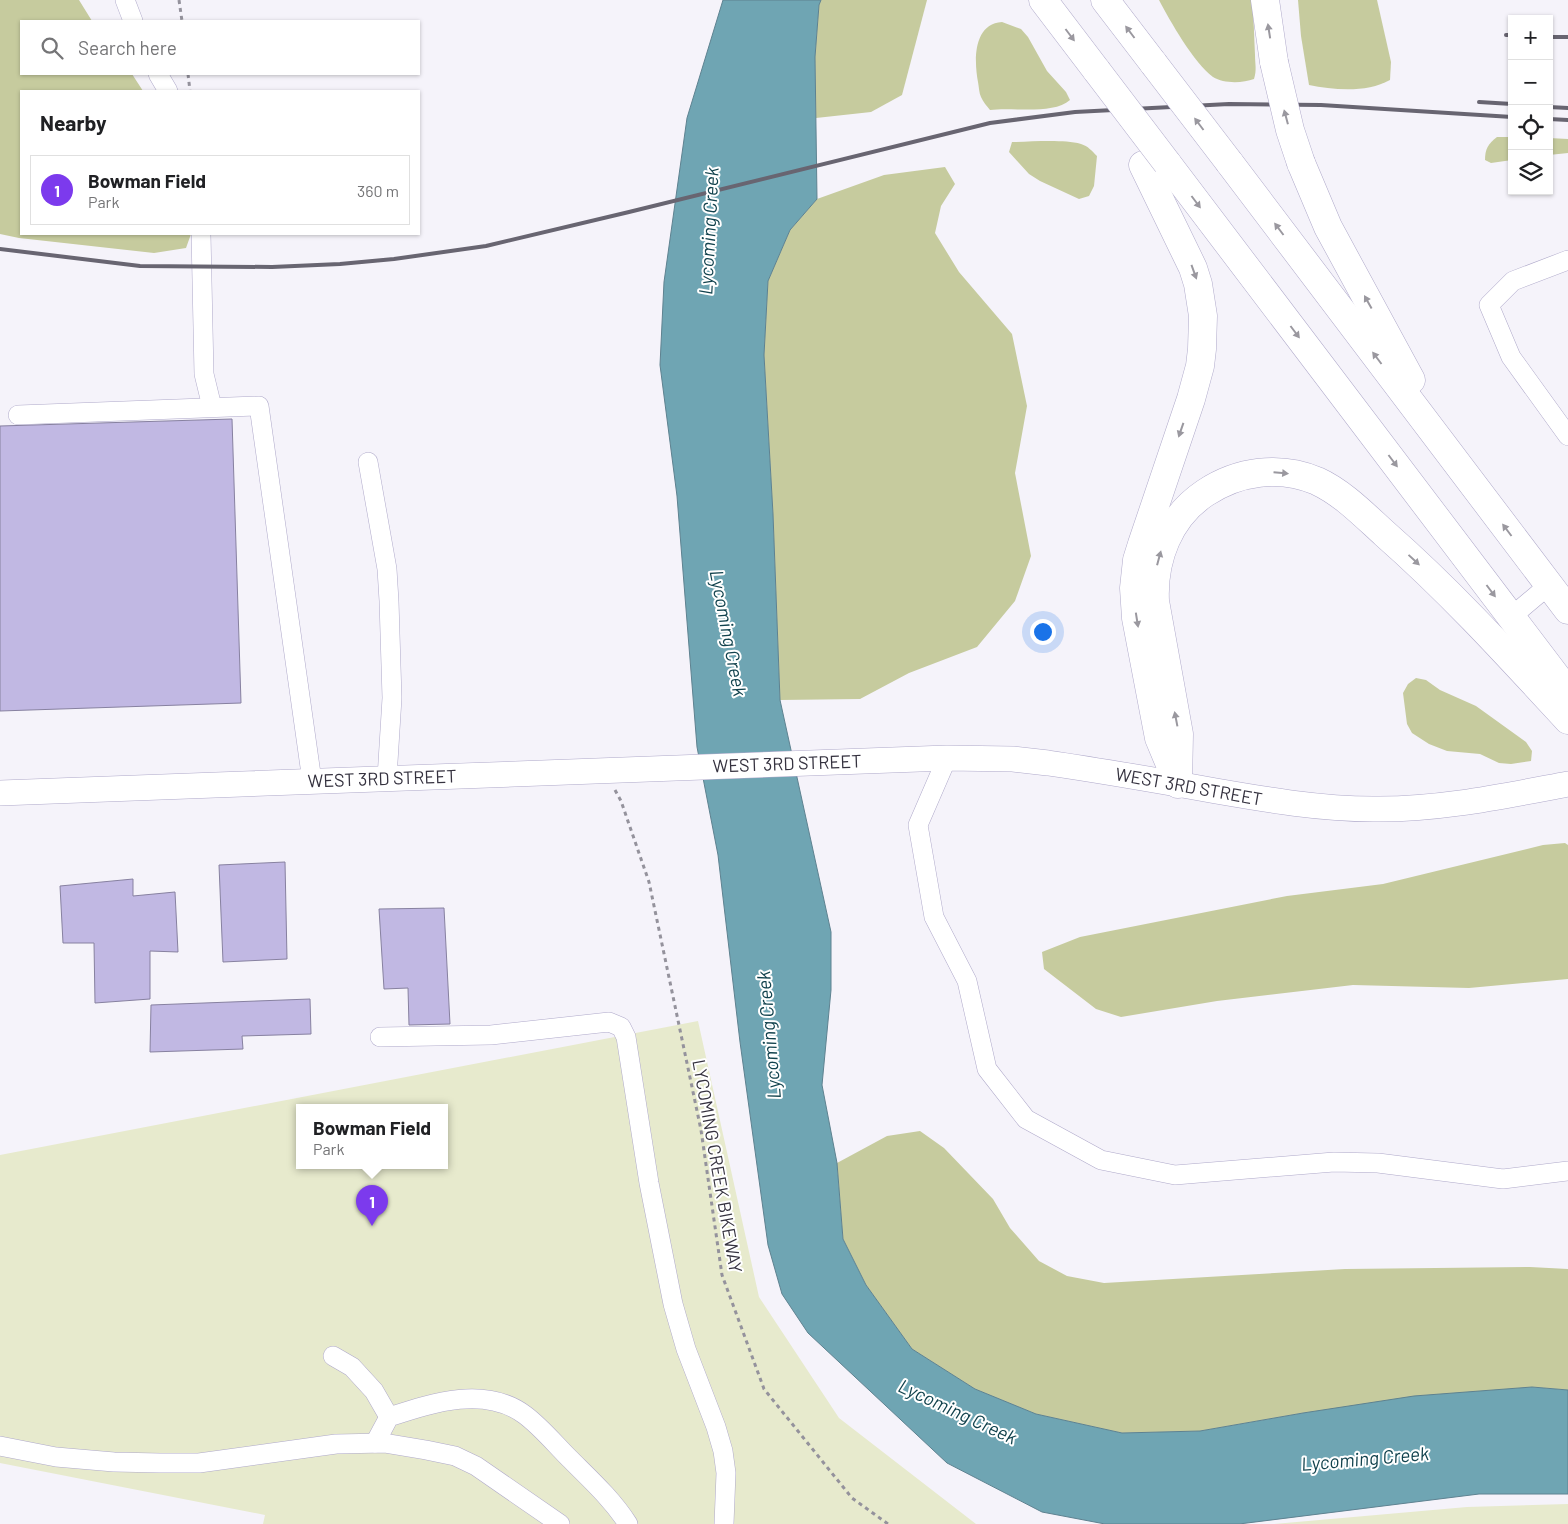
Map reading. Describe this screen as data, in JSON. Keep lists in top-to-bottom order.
{
  "streets": {
    "main road": ["WEST 3RD STREET"],
    "path": ["LYCOMING CREEK BIKEWAY"]
  },
  "crossings": [
    ["WEST 3RD STREET", "LYCOMING CREEK BIKEWAY"]
  ],
  "water": ["Lycoming Creek"],
  "page": {
    "map_buttons": ["+", "−"],
    "search": "Search here",
    "heading": "Nearby",
    "list": [
      {
        "mark": "1",
        "name": "Bowman Field",
        "note": "Park",
        "value": "360 m"
      }
    ],
    "popup": ["Bowman Field", "Park"],
    "pins": "1"
  }
}
